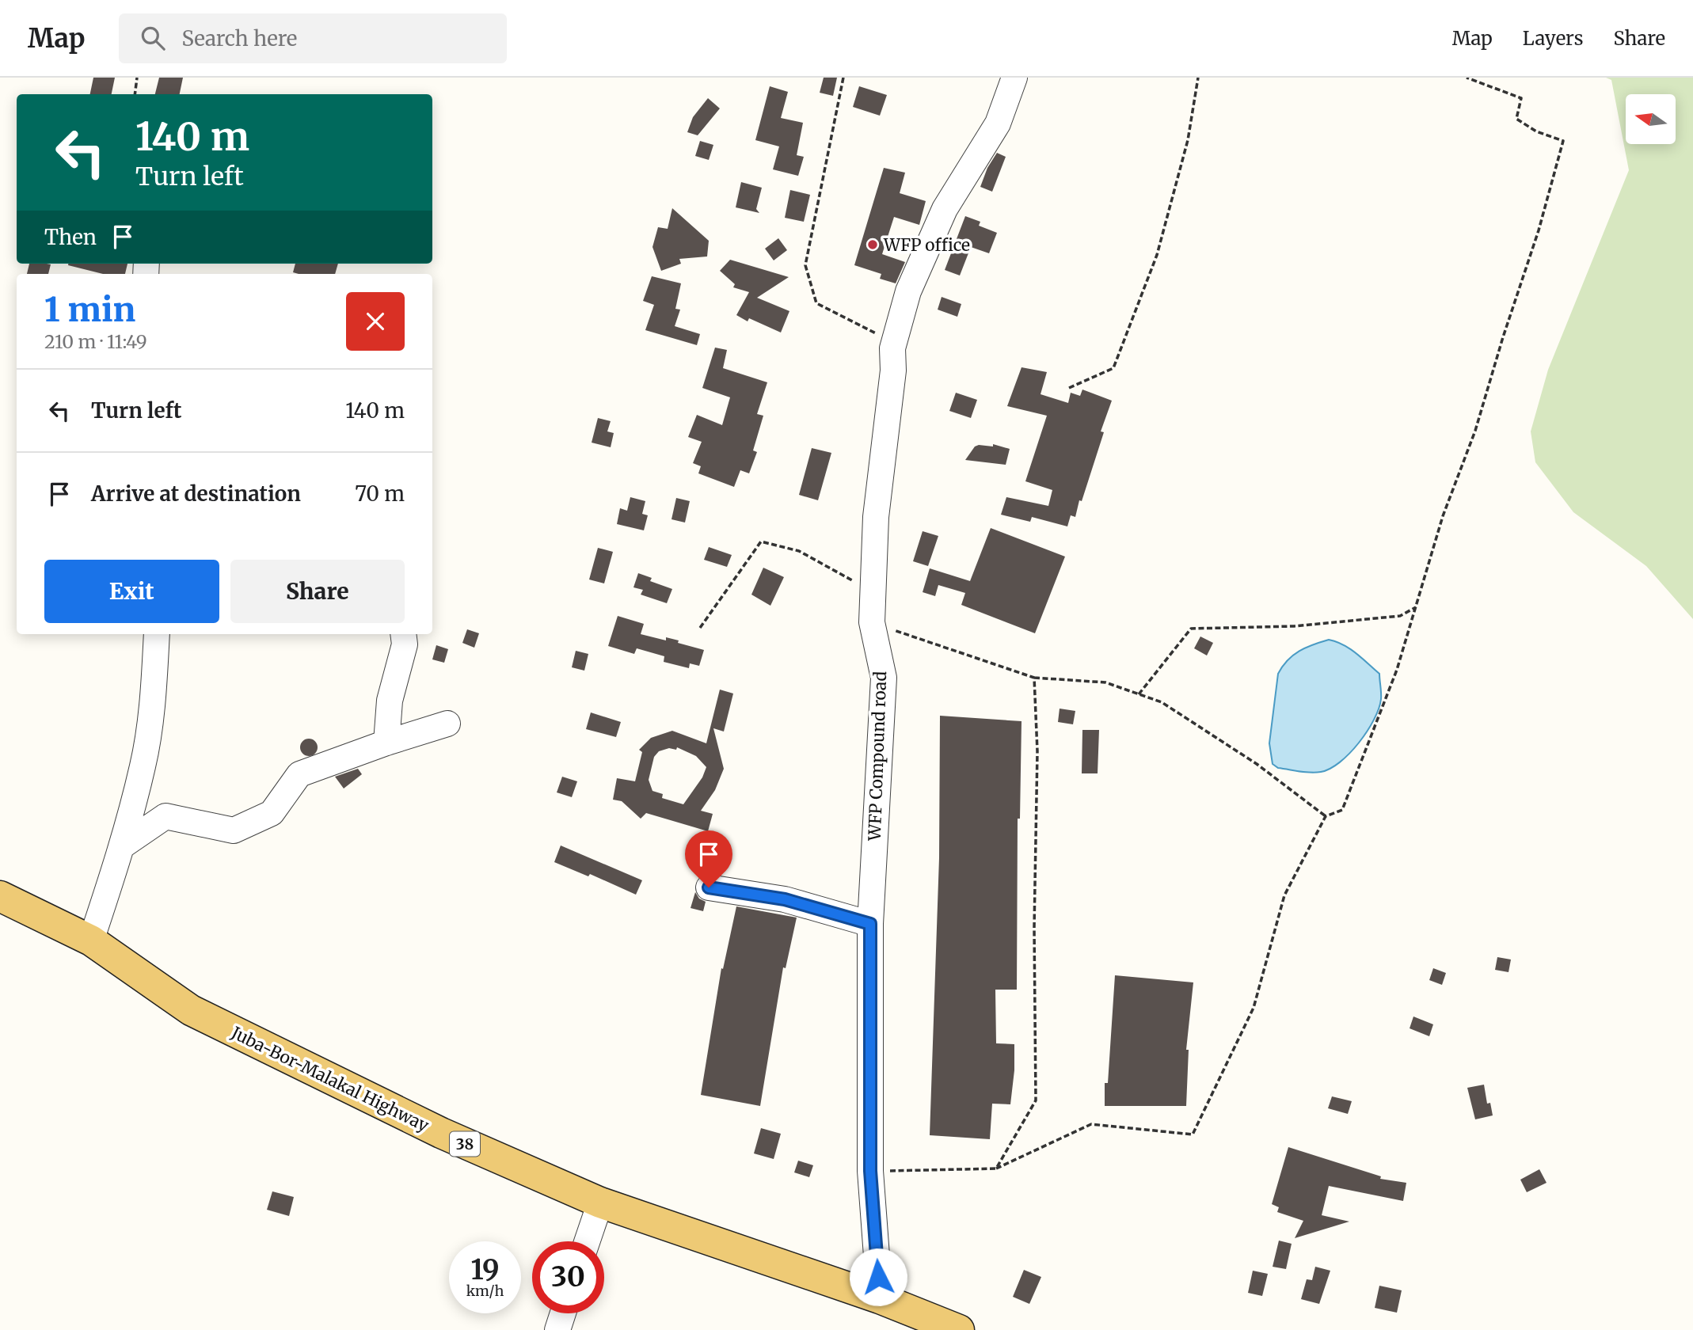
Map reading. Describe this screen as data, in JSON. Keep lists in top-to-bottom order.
{
  "streets": {
    "main road": ["Juba-Bor-Malakal Highway", "38"],
    "street": ["WFP Compound road"]
  },
  "crossings": [
    ["WFP Compound road", "Juba-Bor-Malakal Highway"]
  ],
  "places": ["WFP office"],
  "north": "left",
  "page": {
    "header": "Map",
    "search": "Search here",
    "nav": ["Map", "Layers", "Share"],
    "turn": ["140 m", "Turn left"],
    "then": "Then",
    "heading": ["1 min", "210 m · 11:49"],
    "list": [
      {
        "name": "Turn left",
        "value": "140 m"
      },
      {
        "name": "Arrive at destination",
        "value": "70 m"
      }
    ],
    "buttons": ["Exit", "Share"],
    "speed": "19 km/h",
    "limit": "30"
  }
}
